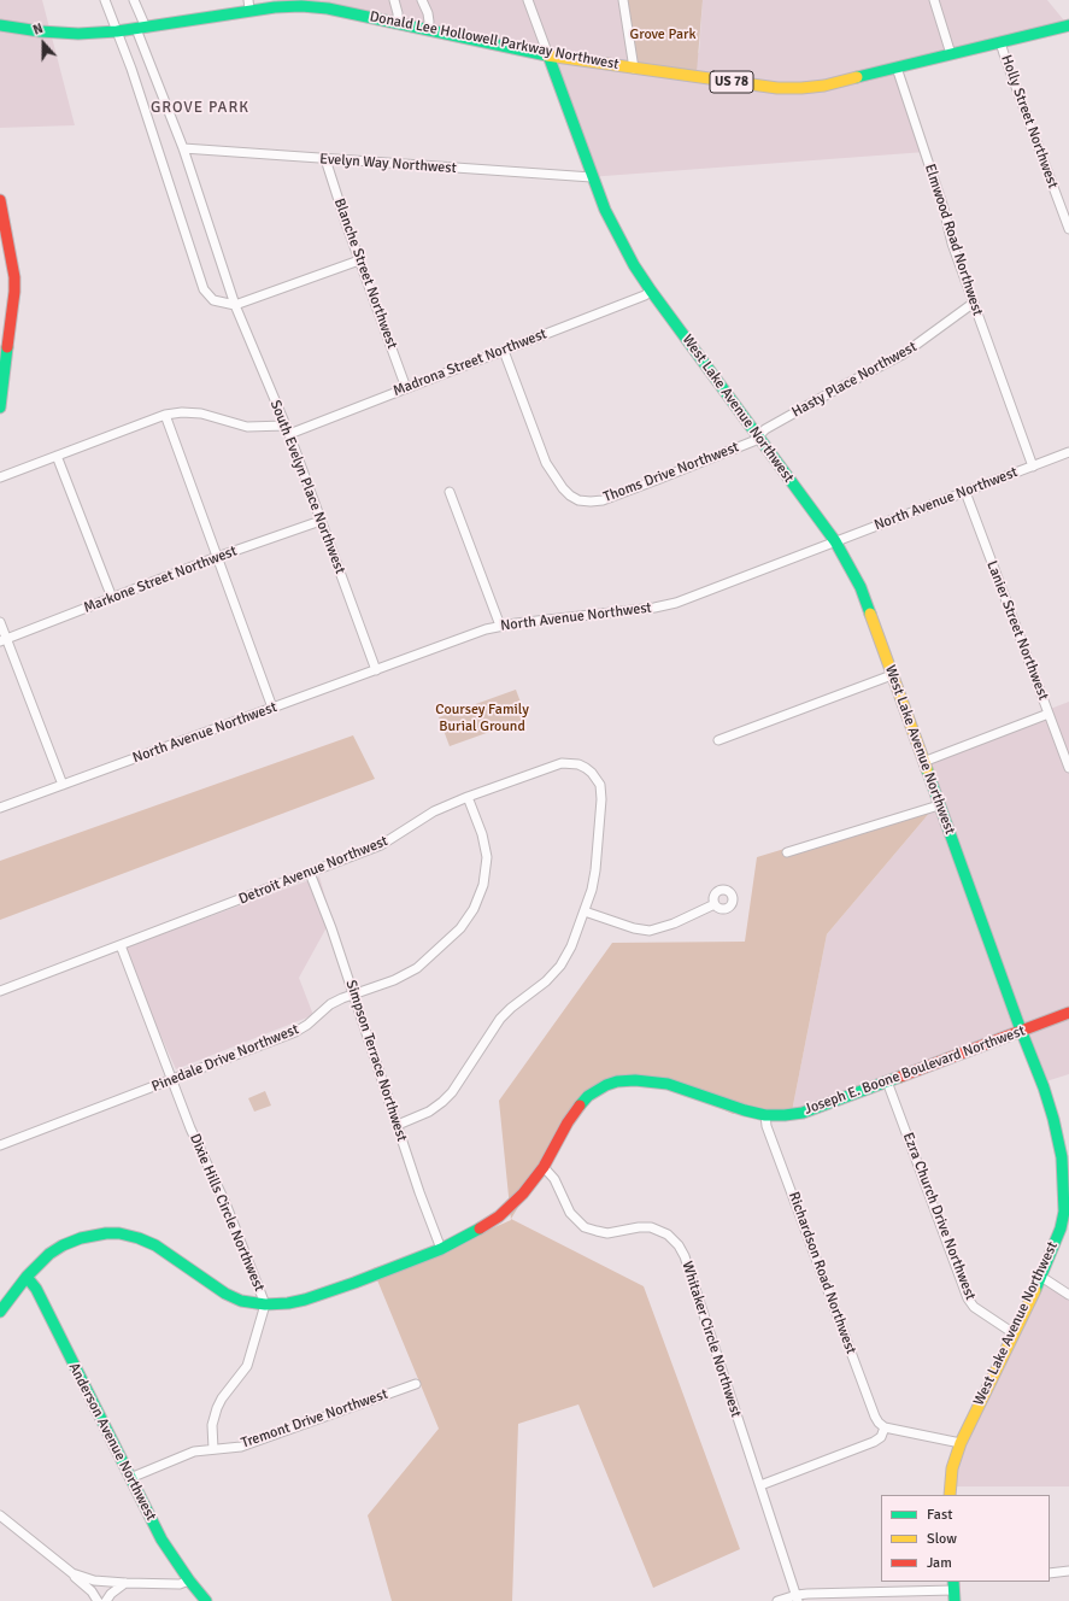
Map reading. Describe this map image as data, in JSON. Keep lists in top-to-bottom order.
{
  "streets": {
    "main road": [
      "Donald Lee Hollowell Parkway Northwest",
      "US 78",
      "West Lake Avenue Northwest",
      "Joseph E. Boone Boulevard Northwest",
      "Anderson Avenue Northwest"
    ],
    "street": [
      "Holly Street Northwest",
      "Evelyn Way Northwest",
      "Elmwood Road Northwest",
      "Blanche Street Northwest",
      "Madrona Street Northwest",
      "Hasty Place Northwest",
      "Thoms Drive Northwest",
      "South Evelyn Place Northwest",
      "North Avenue Northwest",
      "Markone Street Northwest",
      "Lanier Street Northwest",
      "Detroit Avenue Northwest",
      "Pinedale Drive Northwest",
      "Simpson Terrace Northwest",
      "Dixie Hills Circle Northwest",
      "Ezra Church Drive Northwest",
      "Richardson Road Northwest",
      "Whitaker Circle Northwest",
      "Tremont Drive Northwest"
    ]
  },
  "crossings": [
    ["Donald Lee Hollowell Parkway Northwest", "Holly Street Northwest"],
    ["Donald Lee Hollowell Parkway Northwest", "Elmwood Road Northwest"],
    ["Donald Lee Hollowell Parkway Northwest", "West Lake Avenue Northwest"],
    ["Donald Lee Hollowell Parkway Northwest", "South Evelyn Place Northwest"],
    ["Evelyn Way Northwest", "Blanche Street Northwest"],
    ["Evelyn Way Northwest", "West Lake Avenue Northwest"],
    ["Evelyn Way Northwest", "South Evelyn Place Northwest"],
    ["Elmwood Road Northwest", "Hasty Place Northwest"],
    ["Elmwood Road Northwest", "North Avenue Northwest"],
    ["Blanche Street Northwest", "Madrona Street Northwest"],
    ["Madrona Street Northwest", "West Lake Avenue Northwest"],
    ["Madrona Street Northwest", "Thoms Drive Northwest"],
    ["Madrona Street Northwest", "South Evelyn Place Northwest"],
    ["Hasty Place Northwest", "West Lake Avenue Northwest"],
    ["Hasty Place Northwest", "Thoms Drive Northwest"],
    ["West Lake Avenue Northwest", "Thoms Drive Northwest"],
    ["West Lake Avenue Northwest", "North Avenue Northwest"],
    ["West Lake Avenue Northwest", "Joseph E. Boone Boulevard Northwest"],
    ["West Lake Avenue Northwest", "Ezra Church Drive Northwest"],
    ["South Evelyn Place Northwest", "North Avenue Northwest"],
    ["South Evelyn Place Northwest", "Markone Street Northwest"],
    ["North Avenue Northwest", "Lanier Street Northwest"],
    ["Detroit Avenue Northwest", "Pinedale Drive Northwest"],
    ["Detroit Avenue Northwest", "Simpson Terrace Northwest"],
    ["Detroit Avenue Northwest", "Dixie Hills Circle Northwest"],
    ["Pinedale Drive Northwest", "Simpson Terrace Northwest"],
    ["Pinedale Drive Northwest", "Dixie Hills Circle Northwest"],
    ["Simpson Terrace Northwest", "Joseph E. Boone Boulevard Northwest"],
    ["Joseph E. Boone Boulevard Northwest", "Dixie Hills Circle Northwest"],
    ["Joseph E. Boone Boulevard Northwest", "Ezra Church Drive Northwest"],
    ["Joseph E. Boone Boulevard Northwest", "Richardson Road Northwest"],
    ["Joseph E. Boone Boulevard Northwest", "Whitaker Circle Northwest"],
    ["Joseph E. Boone Boulevard Northwest", "Anderson Avenue Northwest"],
    ["Dixie Hills Circle Northwest", "Tremont Drive Northwest"]
  ],
  "districts": ["GROVE PARK"],
  "parks": ["Grove Park", "Coursey Family Burial Ground"],
  "legend": ["Fast", "Slow", "Jam"],
  "north": "top"
}
